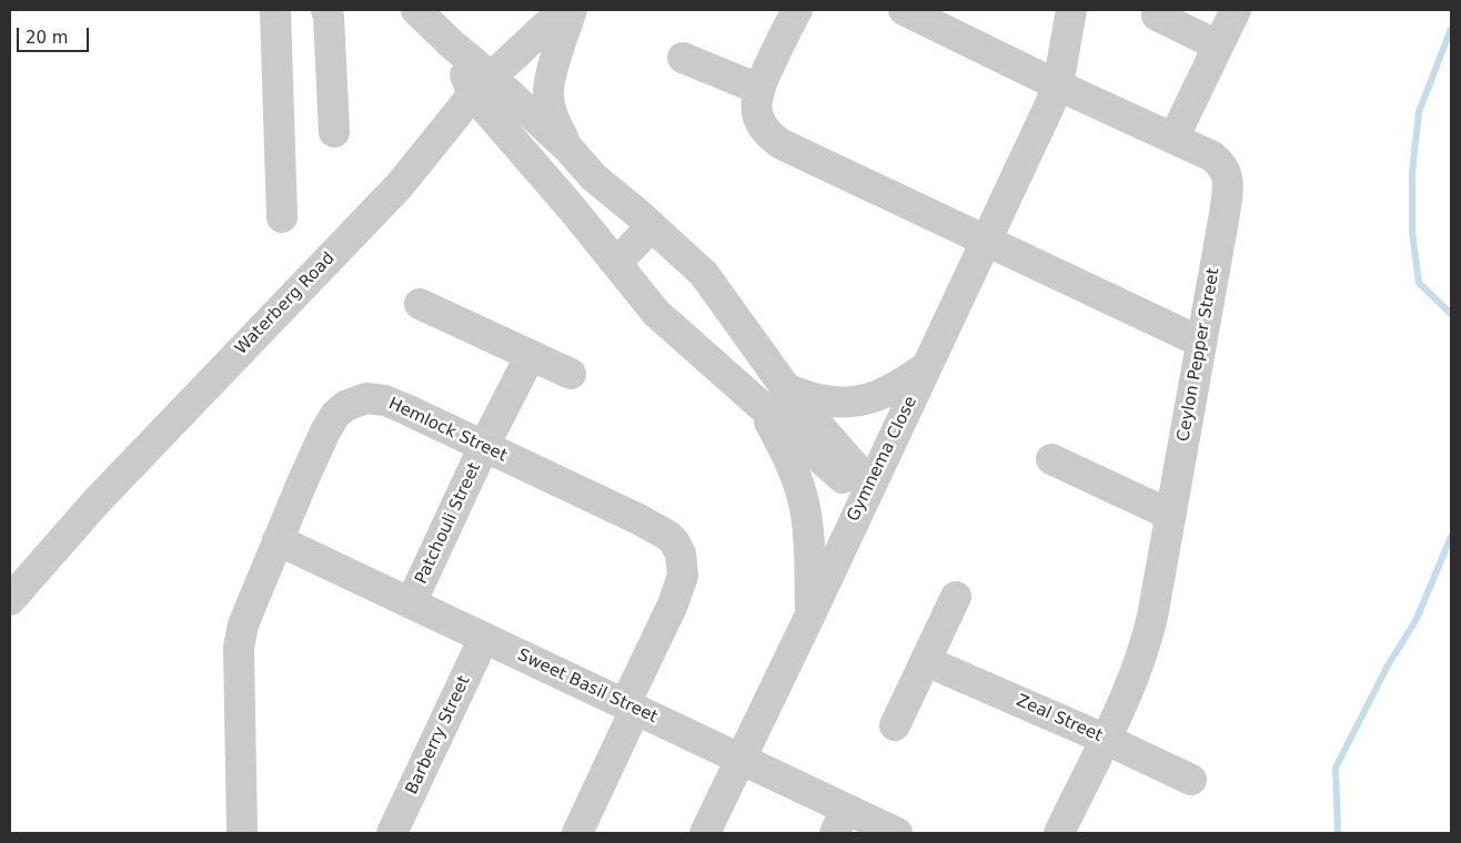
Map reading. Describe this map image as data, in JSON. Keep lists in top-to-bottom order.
{
  "streets": {
    "street": [
      "Waterberg Road",
      "Ceylon Pepper Street",
      "Hemlock Street",
      "Gymnema Close",
      "Patchouli Street",
      "Sweet Basil Street",
      "Zeal Street",
      "Barberry Street"
    ]
  },
  "crossings": [
    ["Ceylon Pepper Street", "Gymnema Close"],
    ["Ceylon Pepper Street", "Zeal Street"],
    ["Hemlock Street", "Patchouli Street"],
    ["Hemlock Street", "Sweet Basil Street"],
    ["Gymnema Close", "Sweet Basil Street"],
    ["Patchouli Street", "Sweet Basil Street"],
    ["Sweet Basil Street", "Barberry Street"]
  ],
  "scale_bar": "20 m"
}
